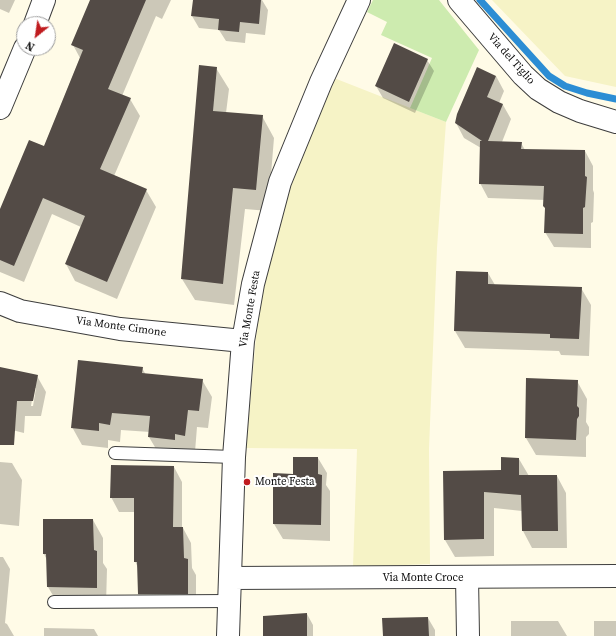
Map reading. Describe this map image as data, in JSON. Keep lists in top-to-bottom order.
{
  "streets": {
    "street": [
      "Via del Tiglio",
      "Via Monte Festa",
      "Via Monte Cimone",
      "Via Monte Croce"
    ]
  },
  "crossings": [
    ["Via Monte Festa", "Via Monte Cimone"],
    ["Via Monte Festa", "Via Monte Croce"]
  ],
  "places": ["Monte Festa"],
  "north": "bottom left"
}
